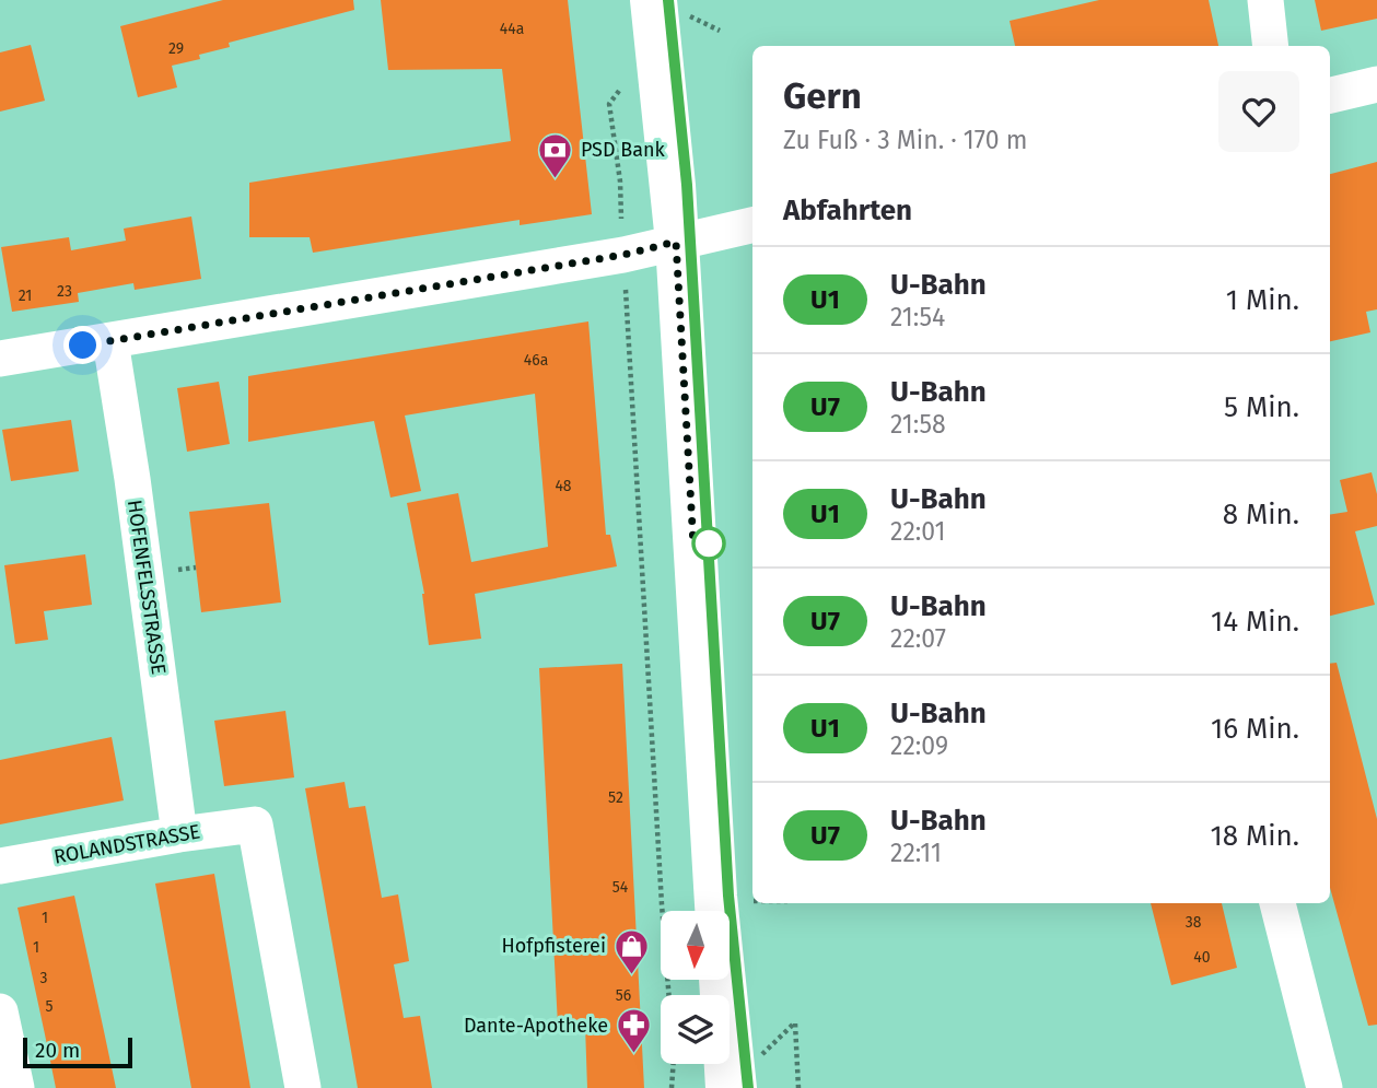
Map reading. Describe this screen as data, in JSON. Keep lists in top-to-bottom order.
{
  "streets": {
    "street": ["HOFENFELSSTRASSE", "ROLANDSTRASSE"]
  },
  "crossings": [
    ["HOFENFELSSTRASSE", "ROLANDSTRASSE"]
  ],
  "places": {
    "bank": ["PSD Bank"],
    "shop": ["Hofpfisterei"],
    "pharmacy": ["Dante-Apotheke"]
  },
  "lines": ["metro line U1"],
  "house_numbers": [
    "44a",
    "29",
    "23",
    "21",
    "46a",
    "48",
    "52",
    "54",
    "1",
    "38",
    "1",
    "40",
    "3",
    "56",
    "5"
  ],
  "scale_bar": "20 m",
  "north": "bottom",
  "page": {
    "heading": [
      ["Gern", "Zu Fuß · 3 Min. · 170 m"],
      "Abfahrten"
    ],
    "list": [
      {
        "mark": "U1",
        "name": "U-Bahn",
        "note": "21:54",
        "value": "1 Min."
      },
      {
        "mark": "U7",
        "name": "U-Bahn",
        "note": "21:58",
        "value": "5 Min."
      },
      {
        "mark": "U1",
        "name": "U-Bahn",
        "note": "22:01",
        "value": "8 Min."
      },
      {
        "mark": "U7",
        "name": "U-Bahn",
        "note": "22:07",
        "value": "14 Min."
      },
      {
        "mark": "U1",
        "name": "U-Bahn",
        "note": "22:09",
        "value": "16 Min."
      },
      {
        "mark": "U7",
        "name": "U-Bahn",
        "note": "22:11",
        "value": "18 Min."
      }
    ],
    "scale": "20 m"
  }
}
